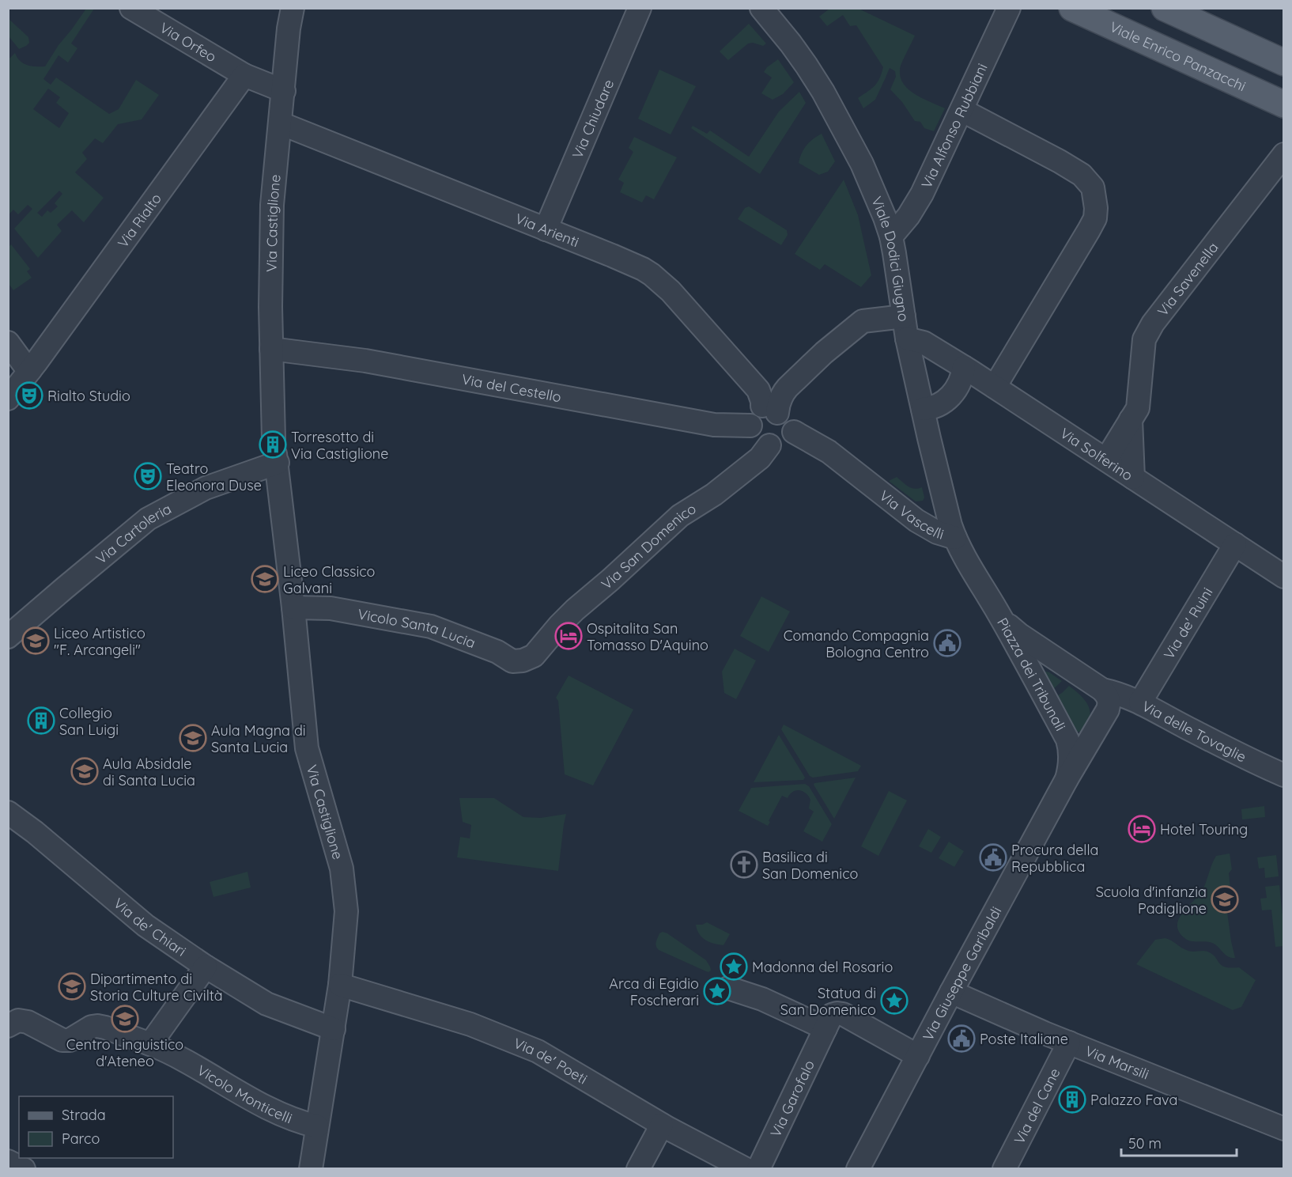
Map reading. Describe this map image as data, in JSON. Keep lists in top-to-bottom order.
{
  "streets": {
    "main road": ["Viale Enrico Panzacchi"],
    "street": [
      "Via Orfeo",
      "Via Chiudare",
      "Via Alfonso Rubbiani",
      "Via Rialto",
      "Via Castiglione",
      "Via Arienti",
      "Viale Dodici Giugno",
      "Via Savenella",
      "Via del Cestello",
      "Via Solferino",
      "Via Vascelli",
      "Via Cartoleria",
      "Via San Domenico",
      "Via de' Ruini",
      "Vicolo Santa Lucia",
      "Piazza dei Tribunali",
      "Via delle Tovaglie",
      "Via de' Chiari",
      "Via Giuseppe Garibaldi",
      "Via de' Poeti",
      "Via Marsili",
      "Vicolo Monticelli",
      "Via Garofalo",
      "Via del Cane"
    ]
  },
  "crossings": [
    ["Via Orfeo", "Via Rialto"],
    ["Via Chiudare", "Via Arienti"],
    ["Via Alfonso Rubbiani", "Viale Dodici Giugno"],
    ["Via Castiglione", "Via Arienti"],
    ["Via Castiglione", "Via del Cestello"],
    ["Via Castiglione", "Via Cartoleria"],
    ["Via Castiglione", "Vicolo Santa Lucia"],
    ["Via Castiglione", "Via de' Chiari"],
    ["Via Castiglione", "Via de' Poeti"],
    ["Via Castiglione", "Vicolo Monticelli"],
    ["Via Arienti", "Via del Cestello"],
    ["Via Arienti", "Via Vascelli"],
    ["Via Arienti", "Via San Domenico"],
    ["Viale Dodici Giugno", "Via Solferino"],
    ["Viale Dodici Giugno", "Via Vascelli"],
    ["Via Savenella", "Via Solferino"],
    ["Via del Cestello", "Via Vascelli"],
    ["Via del Cestello", "Via San Domenico"],
    ["Via Solferino", "Via de' Ruini"],
    ["Via Vascelli", "Via San Domenico"],
    ["Via Vascelli", "Piazza dei Tribunali"],
    ["Via San Domenico", "Vicolo Santa Lucia"],
    ["Via de' Ruini", "Via delle Tovaglie"],
    ["Piazza dei Tribunali", "Via delle Tovaglie"],
    ["Piazza dei Tribunali", "Via Giuseppe Garibaldi"],
    ["Via Giuseppe Garibaldi", "Via Marsili"],
    ["Via Marsili", "Via del Cane"]
  ],
  "places": {
    "theatre": ["Rialto Studio", "Teatro Eleonora Duse"],
    "building": ["Torresotto di Via Castiglione", "Collegio San Luigi", "Palazzo Fava"],
    "school or university": [
      "Liceo Classico Galvani",
      "Liceo Artistico \"F. Arcangeli\"",
      "Aula Magna di Santa Lucia",
      "Aula Absidale di Santa Lucia",
      "Scuola d'infanzia Padiglione",
      "Dipartimento di Storia Culture Civiltà",
      "Centro Linguistico d'Ateneo"
    ],
    "hotel": ["Ospitalita San Tomasso D'Aquino", "Hotel Touring"],
    "public building": ["Comando Compagnia Bologna Centro", "Procura della Repubblica", "Poste Italiane"],
    "church": ["Basilica di San Domenico"],
    "place": ["Madonna del Rosario", "Arca di Egidio Foscherari", "Statua di San Domenico"]
  },
  "legend": ["Strada", "Parco"],
  "scale_bar": "50 m"
}
